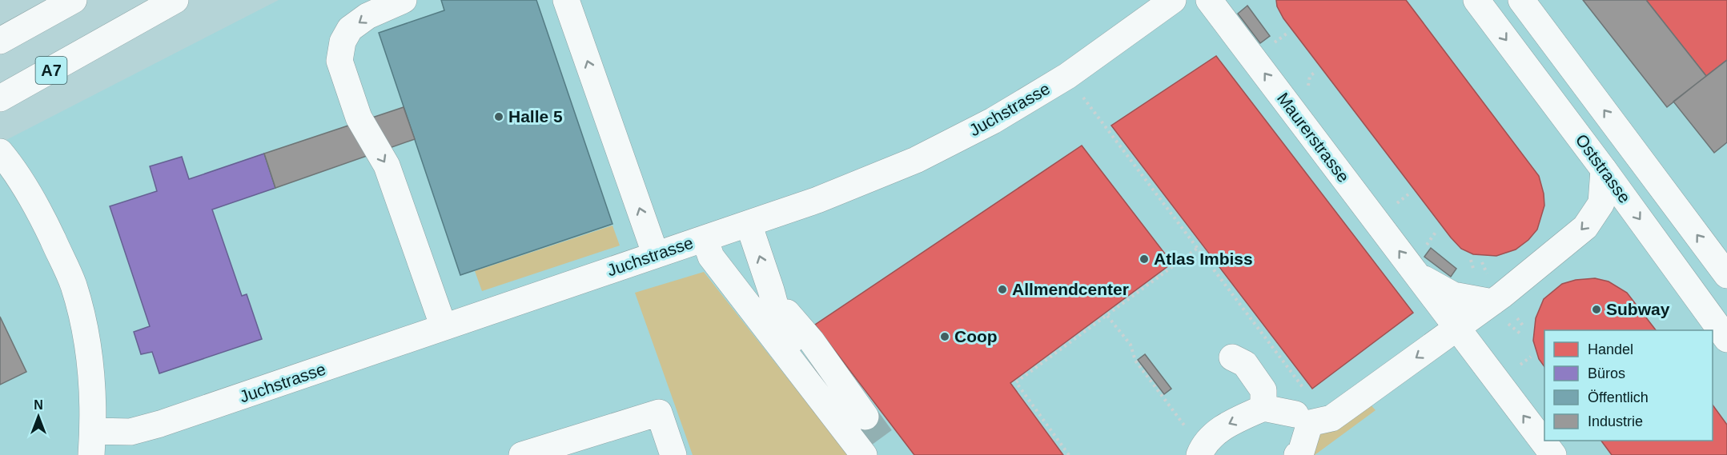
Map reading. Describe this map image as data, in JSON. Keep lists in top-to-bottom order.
{
  "streets": {
    "main road": [
      "A7",
      "Juchstrasse",
      "Maurerstrasse",
      "Oststrasse"
    ]
  },
  "one_way": ["Maurerstrasse"],
  "places": [
    "Halle 5",
    "Atlas Imbiss",
    "Allmendcenter",
    "Subway",
    "Coop"
  ],
  "legend": [
    "Handel",
    "Büros",
    "Öffentlich",
    "Industrie"
  ],
  "north": "top"
}
